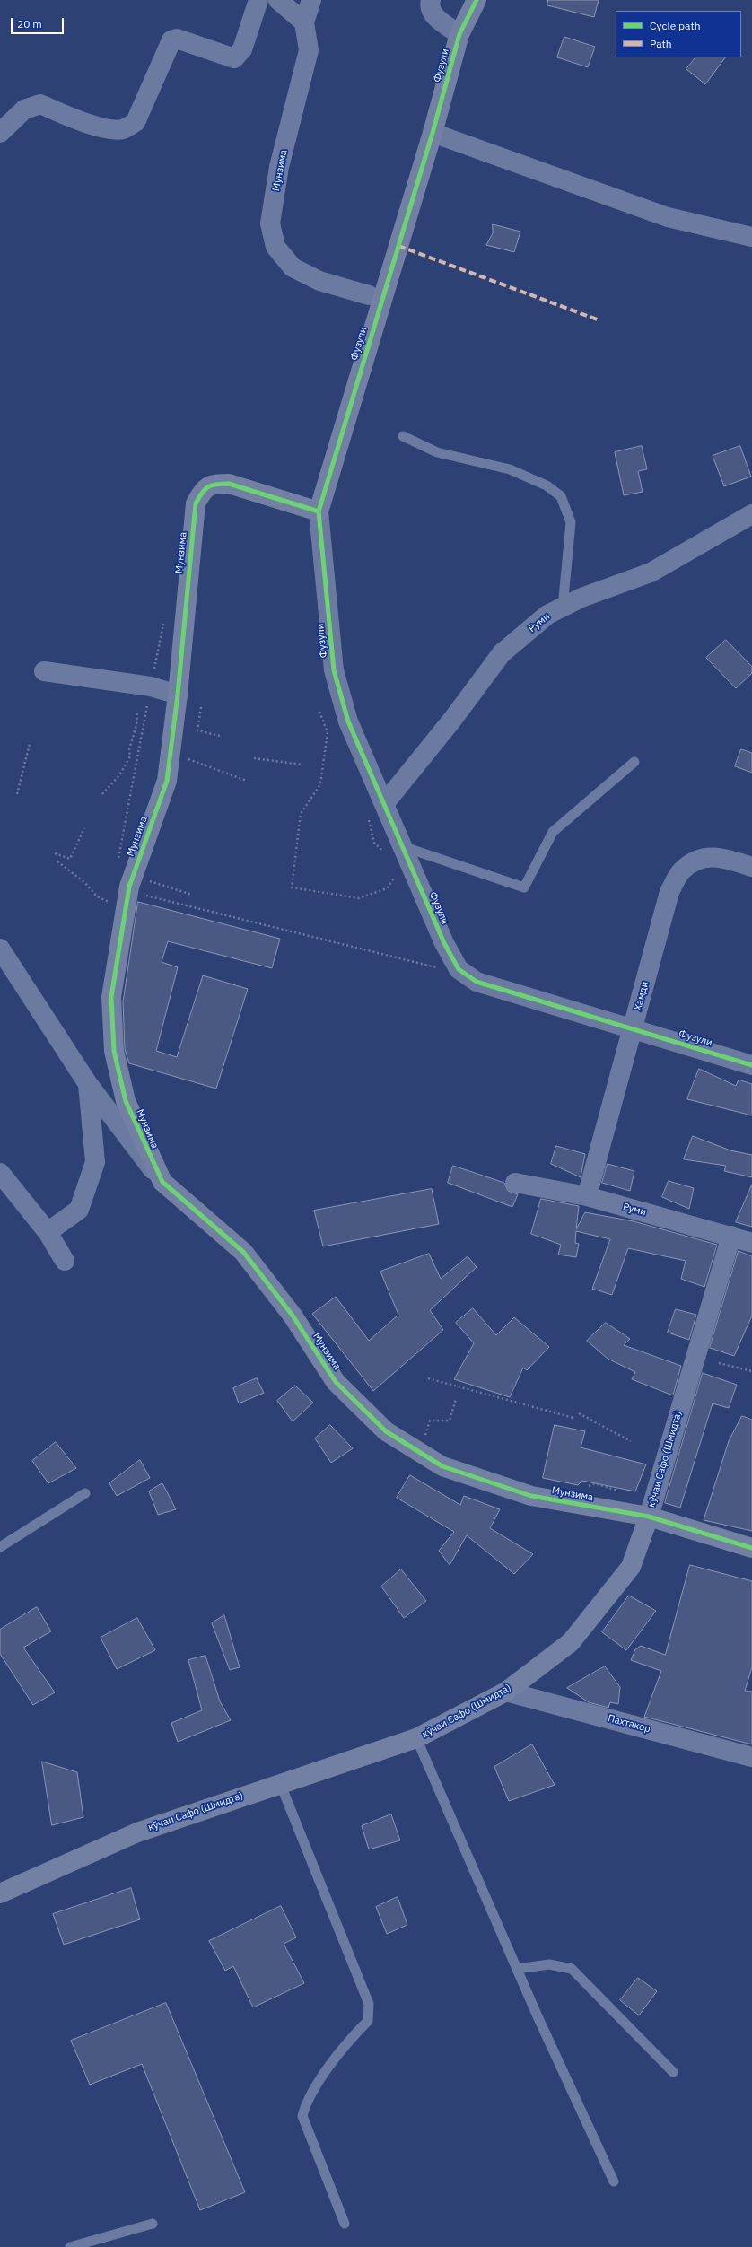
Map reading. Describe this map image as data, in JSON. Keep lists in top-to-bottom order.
{
  "streets": {
    "street": [
      "Фузули",
      "Мунзима",
      "Руми",
      "Хамди",
      "кӯчаи Сафо (Шмидта)",
      "Пахтакор"
    ]
  },
  "crossings": [
    ["Фузули", "Мунзима"],
    ["Фузули", "Руми"],
    ["Фузули", "Хамди"],
    ["Мунзима", "кӯчаи Сафо (Шмидта)"],
    ["Руми", "Хамди"],
    ["Руми", "кӯчаи Сафо (Шмидта)"],
    ["кӯчаи Сафо (Шмидта)", "Пахтакор"]
  ],
  "legend": ["Cycle path", "Path"],
  "scale_bar": "20 m"
}
